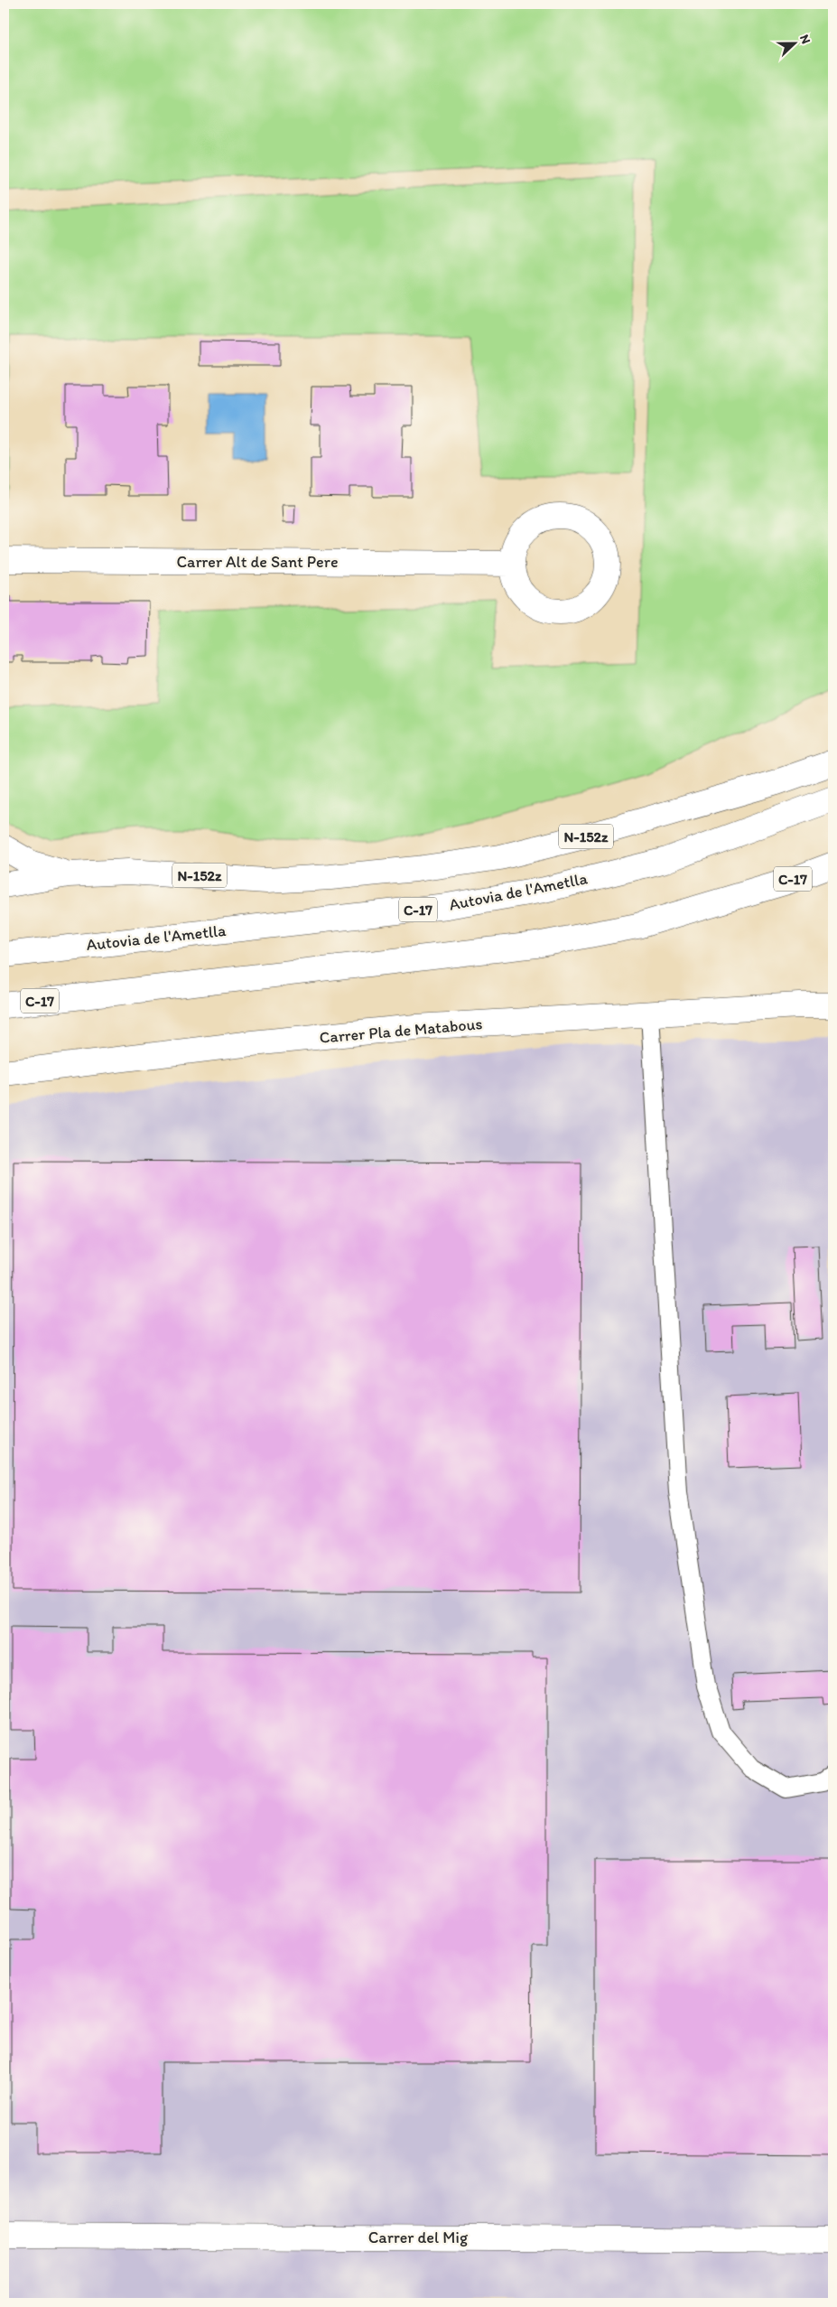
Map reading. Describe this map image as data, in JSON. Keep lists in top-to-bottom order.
{
  "streets": {
    "main road": [
      "Carrer Alt de Sant Pere",
      "N-152z",
      "C-17",
      "Autovia de l'Ametlla",
      "Carrer Pla de Matabous",
      "Carrer del Mig"
    ]
  },
  "north": "right"
}
